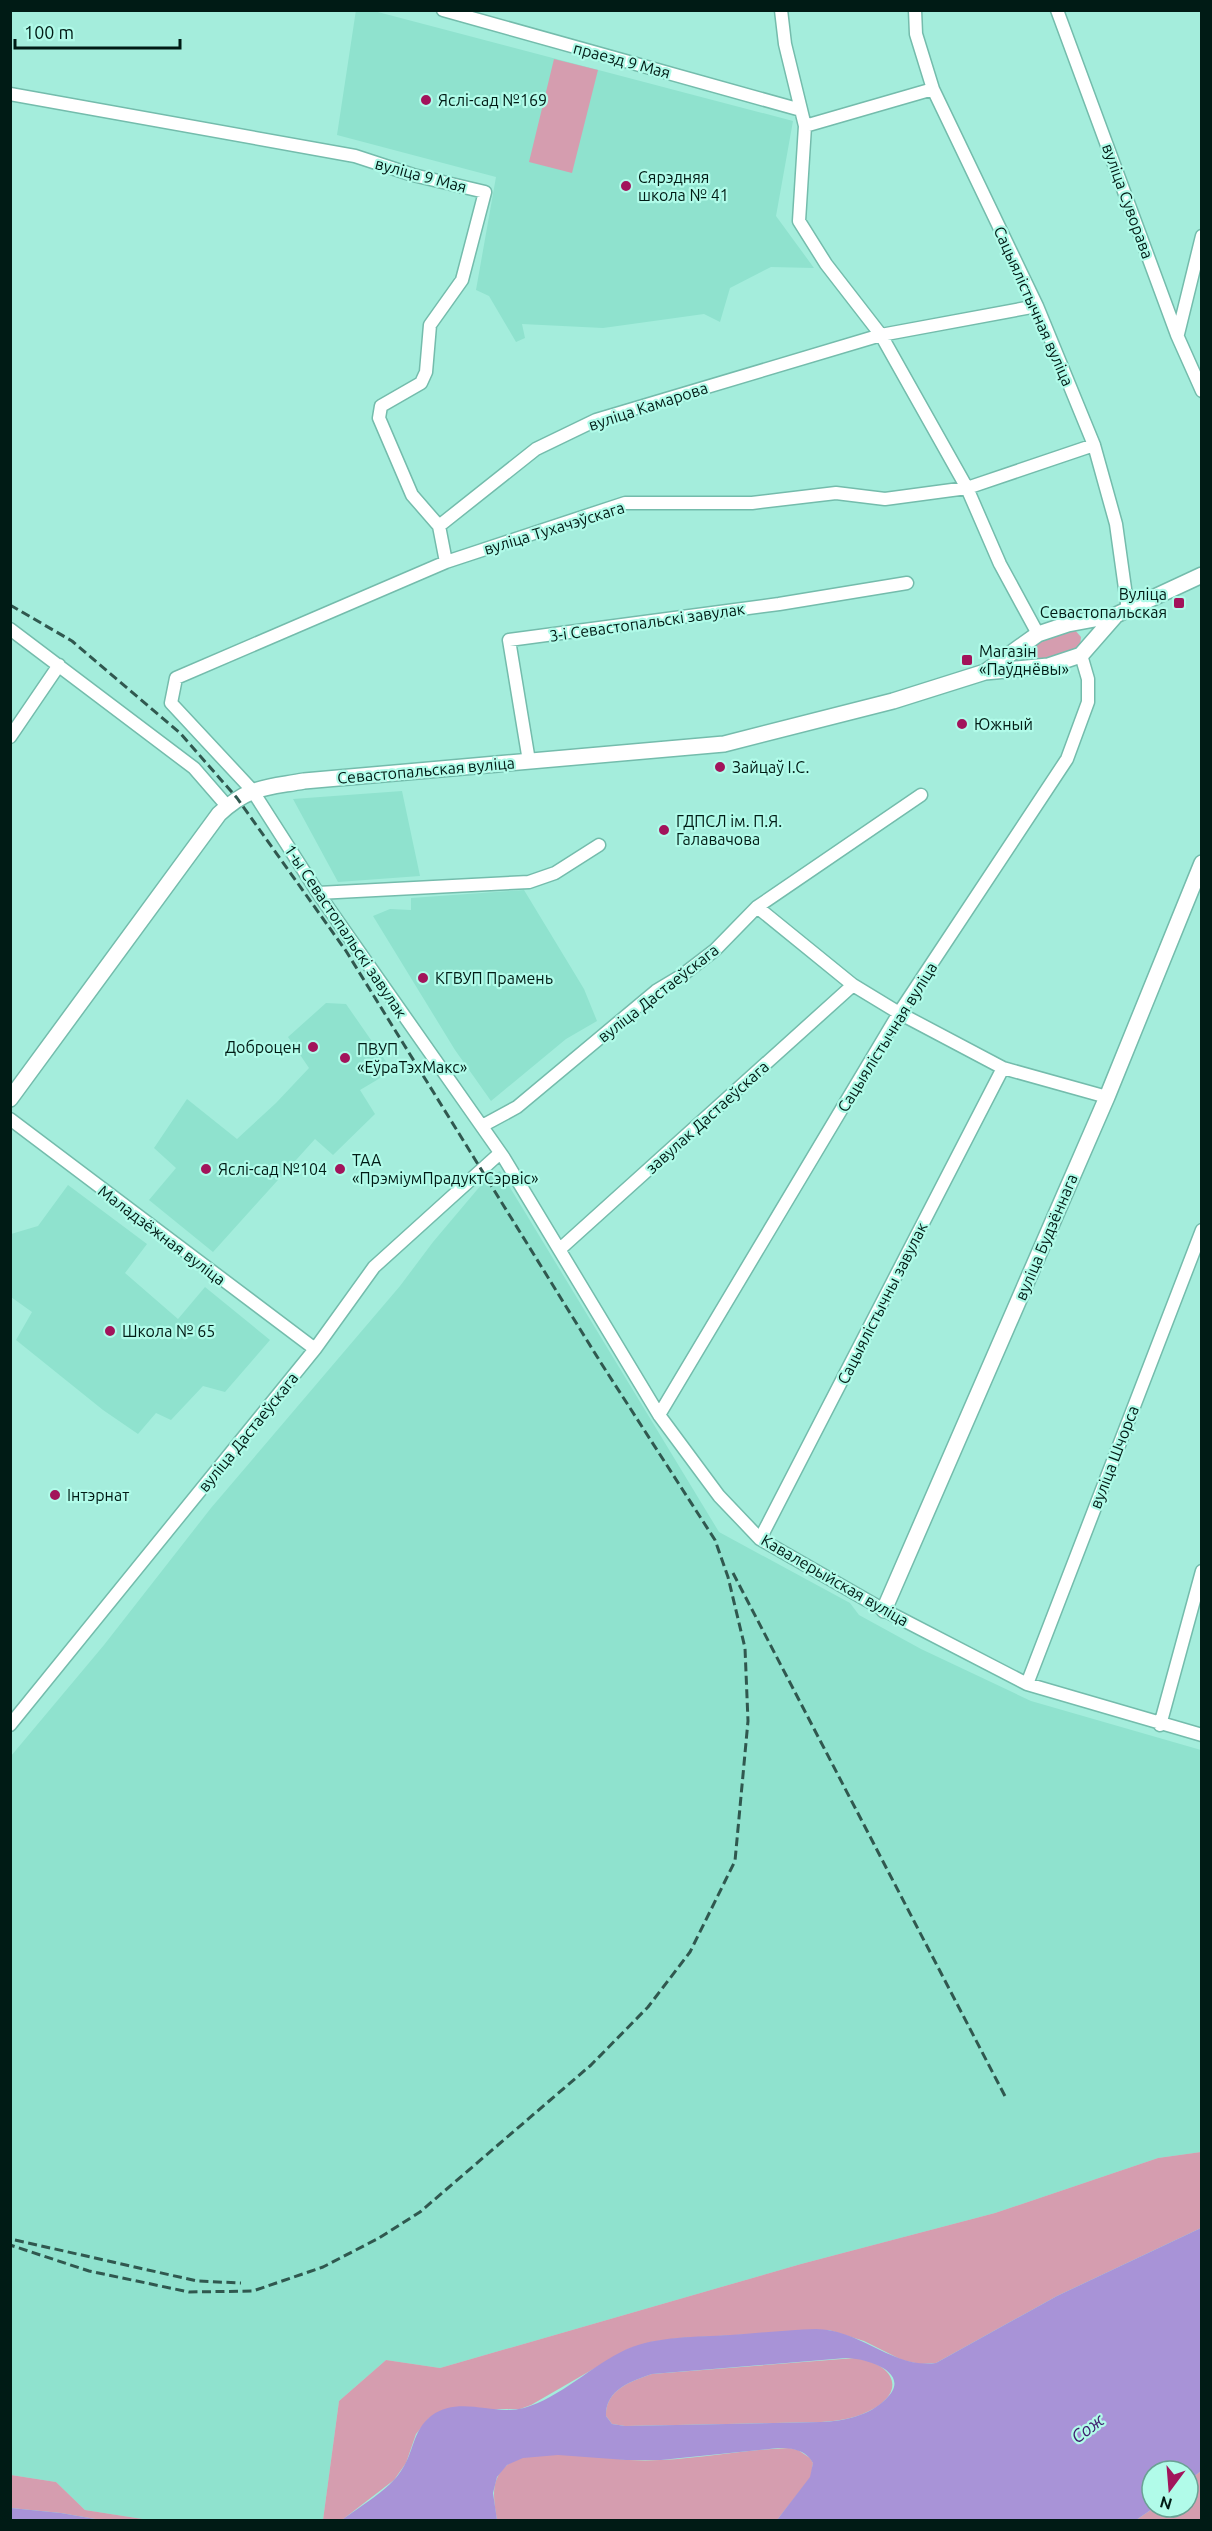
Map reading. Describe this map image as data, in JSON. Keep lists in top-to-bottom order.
{
  "streets": {
    "street": [
      "праезд 9 Мая",
      "вуліца 9 Мая",
      "вуліца Суворава",
      "Сацыялістычная вуліца",
      "вуліца Камарова",
      "вуліца Тухачэўскага",
      "3-і Севастопальскі завулак",
      "Севастопальская вуліца",
      "1-ы Севастопальскі завулак",
      "вуліца Дастаеўскага",
      "завулак Дастаеўскага",
      "Маладзёжная вуліца",
      "вуліца Будзённага",
      "Сацыялістычны завулак",
      "вуліца Шчорса",
      "Кавалерыйская вуліца"
    ]
  },
  "crossings": [
    ["вуліца 9 Мая", "вуліца Камарова"],
    ["вуліца 9 Мая", "вуліца Тухачэўскага"],
    ["Сацыялістычная вуліца", "вуліца Камарова"],
    ["Сацыялістычная вуліца", "вуліца Тухачэўскага"],
    ["Сацыялістычная вуліца", "Севастопальская вуліца"],
    ["Сацыялістычная вуліца", "Кавалерыйская вуліца"],
    ["вуліца Тухачэўскага", "Севастопальская вуліца"],
    ["вуліца Тухачэўскага", "1-ы Севастопальскі завулак"],
    ["3-і Севастопальскі завулак", "Севастопальская вуліца"],
    ["Севастопальская вуліца", "1-ы Севастопальскі завулак"],
    ["1-ы Севастопальскі завулак", "вуліца Дастаеўскага"],
    ["1-ы Севастопальскі завулак", "Кавалерыйская вуліца"],
    ["вуліца Дастаеўскага", "Маладзёжная вуліца"],
    ["вуліца Дастаеўскага", "Кавалерыйская вуліца"],
    ["завулак Дастаеўскага", "Кавалерыйская вуліца"],
    ["вуліца Будзённага", "Кавалерыйская вуліца"],
    ["Сацыялістычны завулак", "Кавалерыйская вуліца"],
    ["вуліца Шчорса", "Кавалерыйская вуліца"]
  ],
  "water": ["Сож"],
  "places": {
    "other": [
      "Яслі-сад №169",
      "Сярэдняя школа № 41",
      "Южный",
      "Зайцаў І.С.",
      "ГДПСЛ ім. П.Я. Галавачова",
      "КГВУП Прамень",
      "Доброцен",
      "ПВУП «ЕўраТэхМакс»",
      "Яслі-сад №104",
      "ТАА «ПрэміумПрадуктСэрвіс»",
      "Школа № 65",
      "Інтэрнат"
    ],
    "transit": ["Вуліца Севастопальская", "Магазін «Паўднёвы»"]
  },
  "scale_bar": "100 m",
  "north": "bottom"
}
